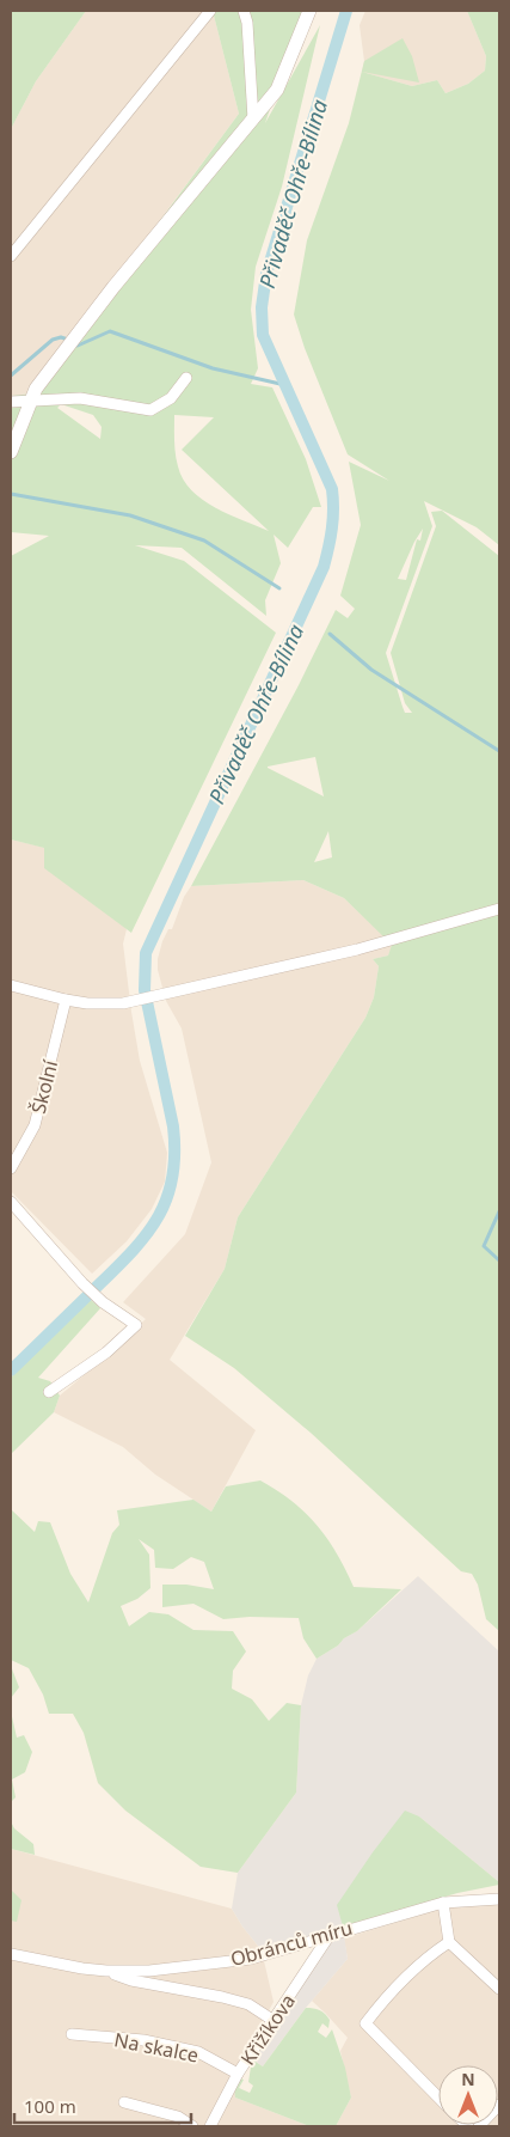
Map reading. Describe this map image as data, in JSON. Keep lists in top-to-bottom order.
{
  "streets": {
    "street": [
      "Školní",
      "Obránců míru",
      "Křižíkova",
      "Na skalce"
    ]
  },
  "crossings": [
    ["Obránců míru", "Křižíkova"],
    ["Křižíkova", "Na skalce"]
  ],
  "water": ["Přivaděč Ohře-Bílina"],
  "scale_bar": "100 m",
  "north": "top"
}
